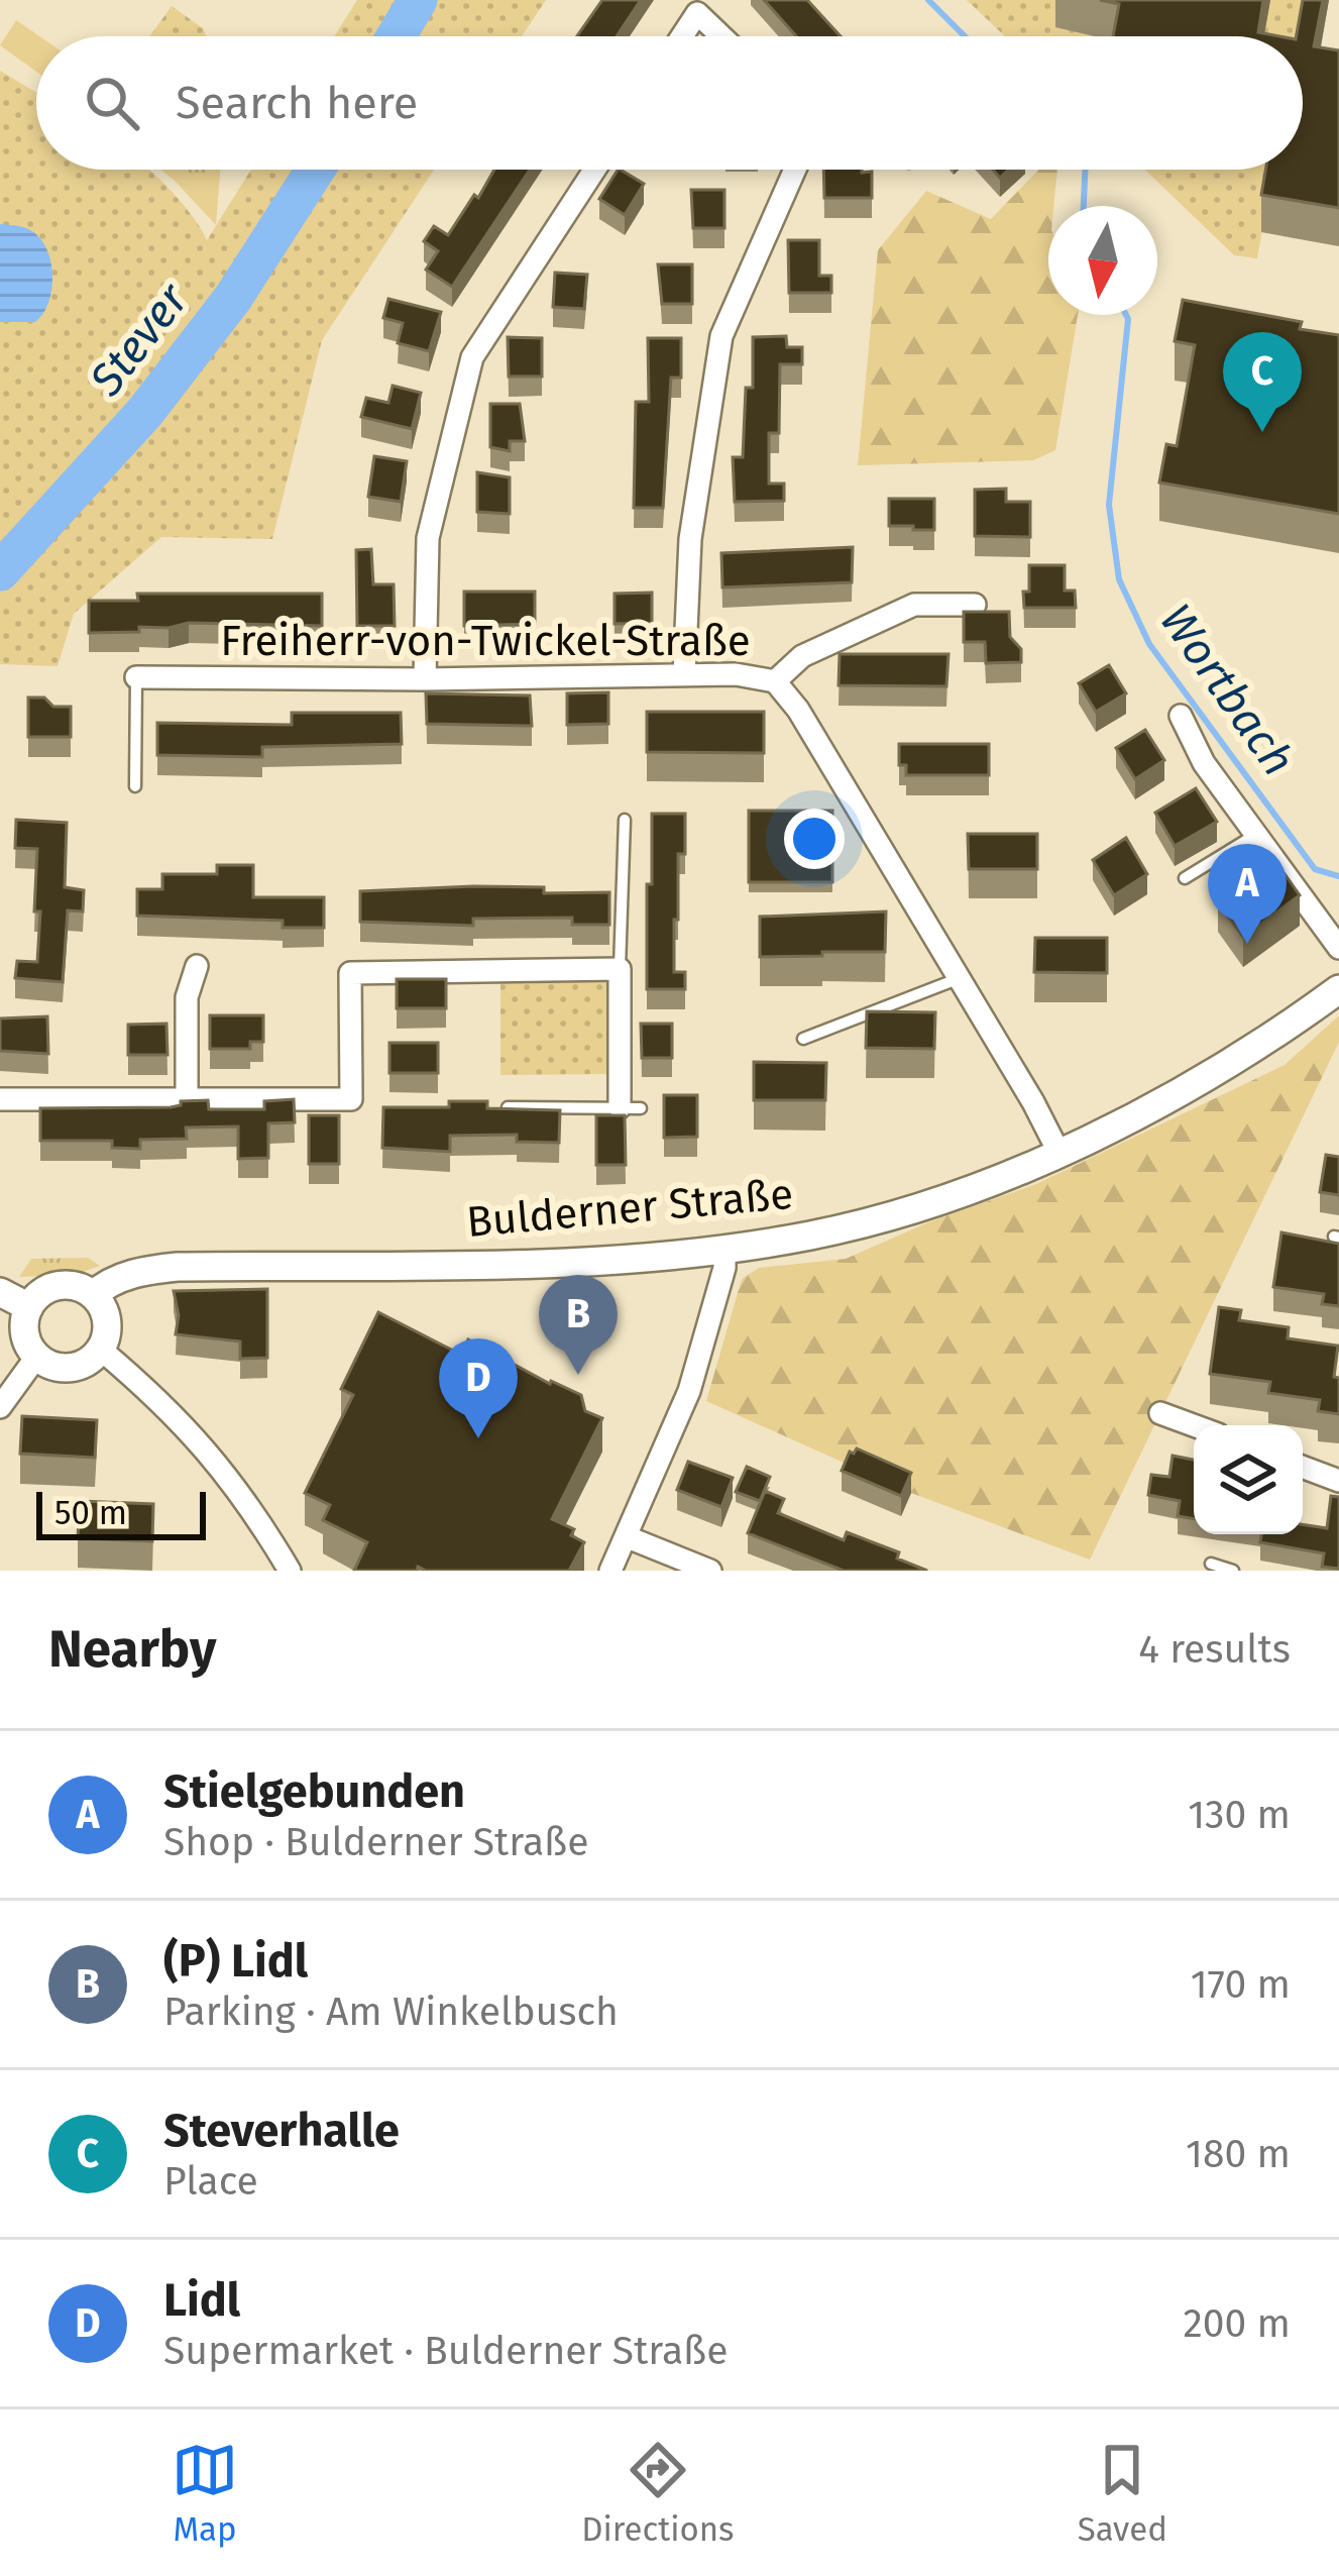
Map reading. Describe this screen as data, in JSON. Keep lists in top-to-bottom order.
{
  "streets": {
    "street": ["Freiherr-von-Twickel-Straße", "Bulderner Straße"]
  },
  "crossings": [
    ["Freiherr-von-Twickel-Straße", "Bulderner Straße"]
  ],
  "water": ["Stever", "Wortbach"],
  "scale_bar": "50 m",
  "north": "bottom",
  "page": {
    "search": "Search here",
    "pins": [
      "C",
      "A",
      "B",
      "D"
    ],
    "scale": "50 m",
    "heading": ["Nearby", "4 results"],
    "list": [
      {
        "mark": "A",
        "name": "Stielgebunden",
        "note": "Shop · Bulderner Straße",
        "value": "130 m"
      },
      {
        "mark": "B",
        "name": "(P) Lidl",
        "note": "Parking · Am Winkelbusch",
        "value": "170 m"
      },
      {
        "mark": "C",
        "name": "Steverhalle",
        "note": "Place",
        "value": "180 m"
      },
      {
        "mark": "D",
        "name": "Lidl",
        "note": "Supermarket · Bulderner Straße",
        "value": "200 m"
      }
    ],
    "nav": ["Map", "Directions", "Saved"]
  }
}
